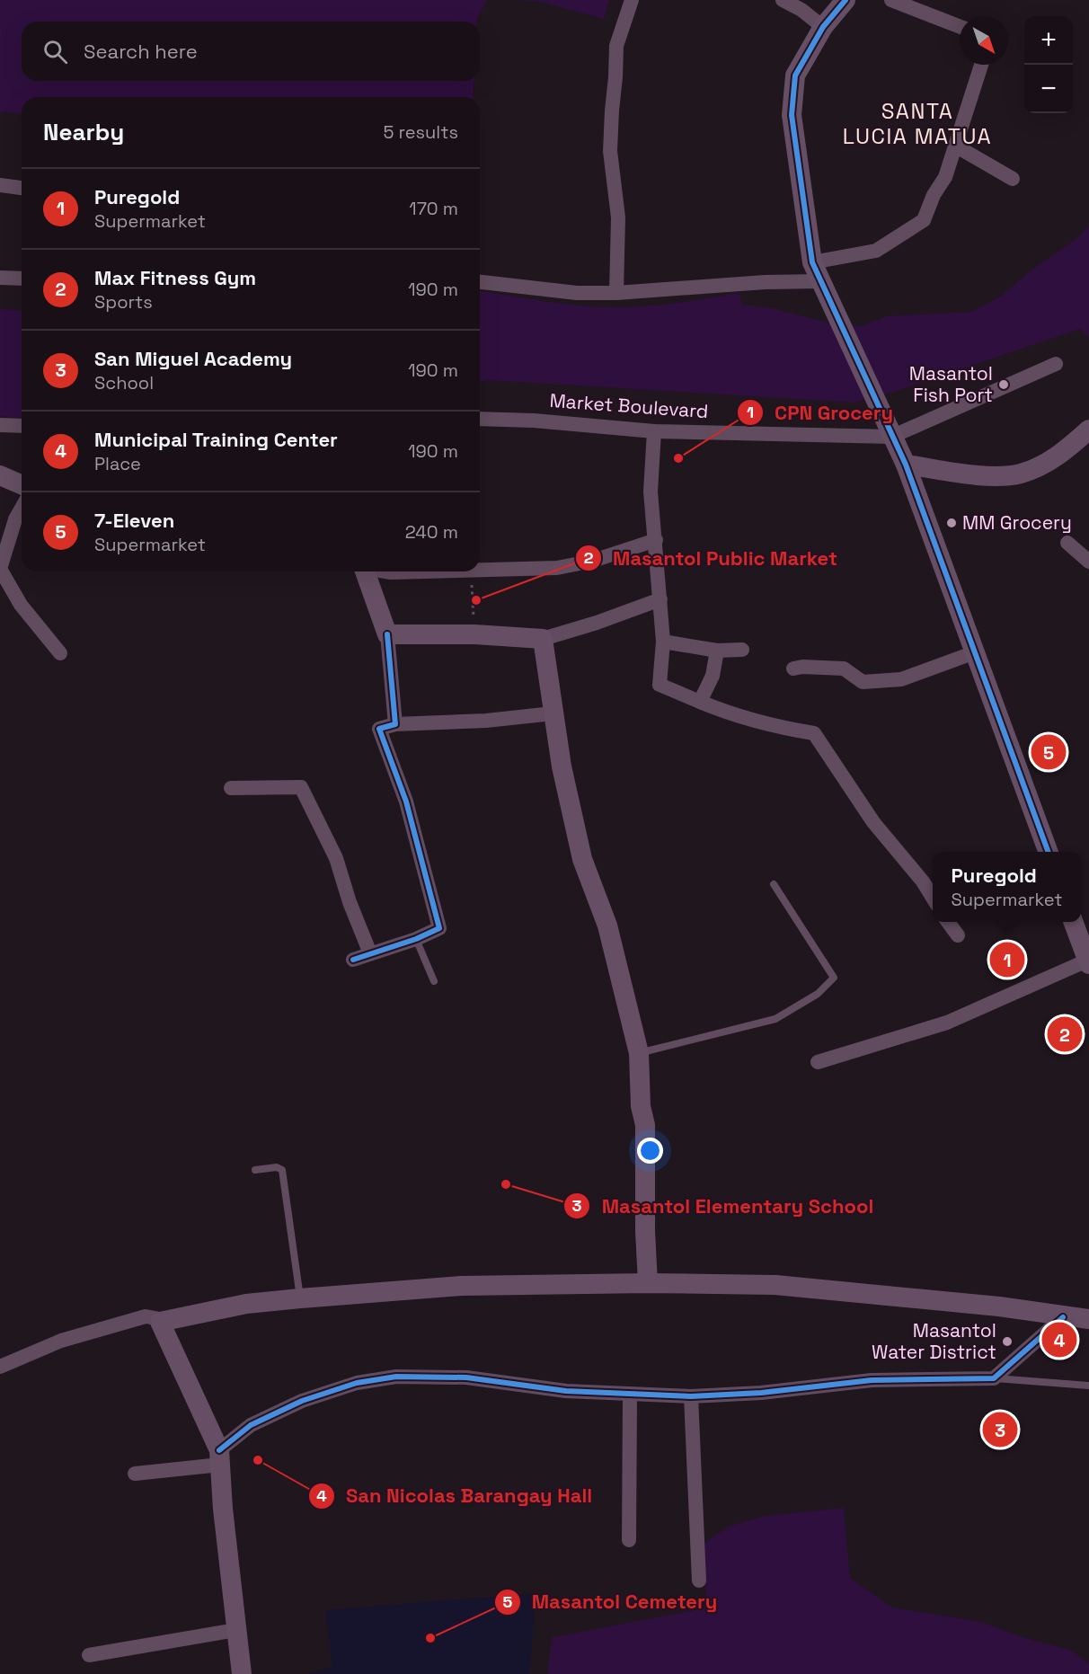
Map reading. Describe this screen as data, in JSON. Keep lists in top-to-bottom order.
{
  "streets": {
    "street": ["Market Boulevard"]
  },
  "districts": ["SANTA LUCIA MATUA"],
  "places": [
    "Masantol Fish Port",
    "CPN Grocery",
    "MM Grocery",
    "Masantol Public Market",
    "Masantol Elementary School",
    "Masantol Water District",
    "San Nicolas Barangay Hall",
    "Masantol Cemetery"
  ],
  "north": "bottom right",
  "page": {
    "map_buttons": ["+", "−"],
    "search": "Search here",
    "heading": ["Nearby", "5 results"],
    "list": [
      {
        "mark": "1",
        "name": "Puregold",
        "note": "Supermarket",
        "value": "170 m"
      },
      {
        "mark": "2",
        "name": "Max Fitness Gym",
        "note": "Sports",
        "value": "190 m"
      },
      {
        "mark": "3",
        "name": "San Miguel Academy",
        "note": "School",
        "value": "190 m"
      },
      {
        "mark": "4",
        "name": "Municipal Training Center",
        "note": "Place",
        "value": "190 m"
      },
      {
        "mark": "5",
        "name": "7-Eleven",
        "note": "Supermarket",
        "value": "240 m"
      }
    ],
    "pins": [
      "5",
      "1",
      "2",
      "4",
      "3"
    ],
    "popup": ["Puregold", "Supermarket"]
  }
}
